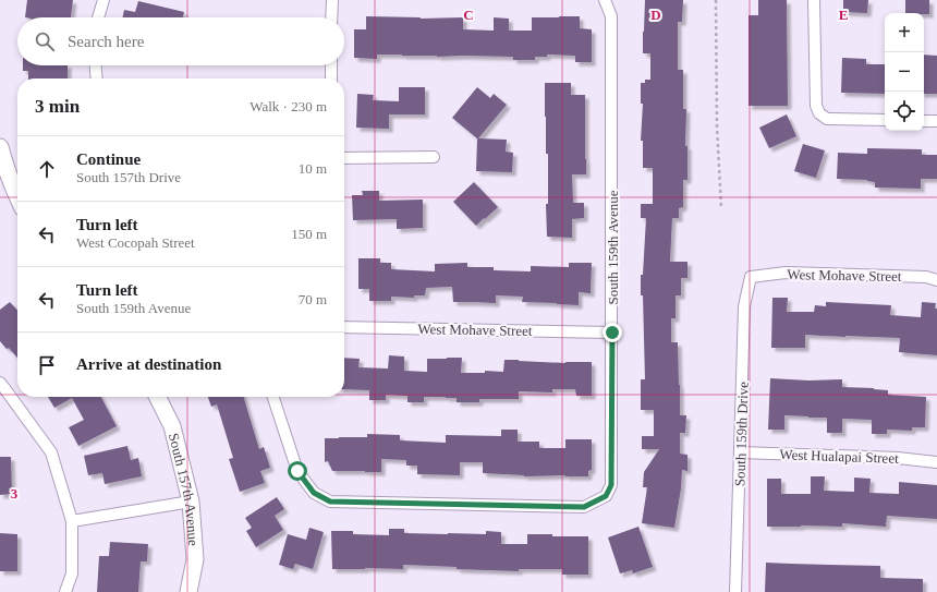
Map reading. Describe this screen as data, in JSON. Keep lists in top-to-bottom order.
{
  "streets": {
    "street": [
      "South 159th Avenue",
      "West Mohave Street",
      "South 159th Drive",
      "West Hualapai Street",
      "South 157th Avenue"
    ]
  },
  "crossings": [
    ["South 159th Avenue", "West Mohave Street"],
    ["West Mohave Street", "South 159th Drive"],
    ["South 159th Drive", "West Hualapai Street"]
  ],
  "page": {
    "map_buttons": ["+", "−"],
    "search": "Search here",
    "heading": ["3 min", "Walk · 230 m"],
    "list": [
      ["Continue", "South 157th Drive", "10 m"],
      ["Turn left", "West Cocopah Street", "150 m"],
      ["Turn left", "South 159th Avenue", "70 m"],
      "Arrive at destination"
    ]
  },
  "grid": {
    "columns": ["C", "D", "E"],
    "rows": ["3"]
  }
}
